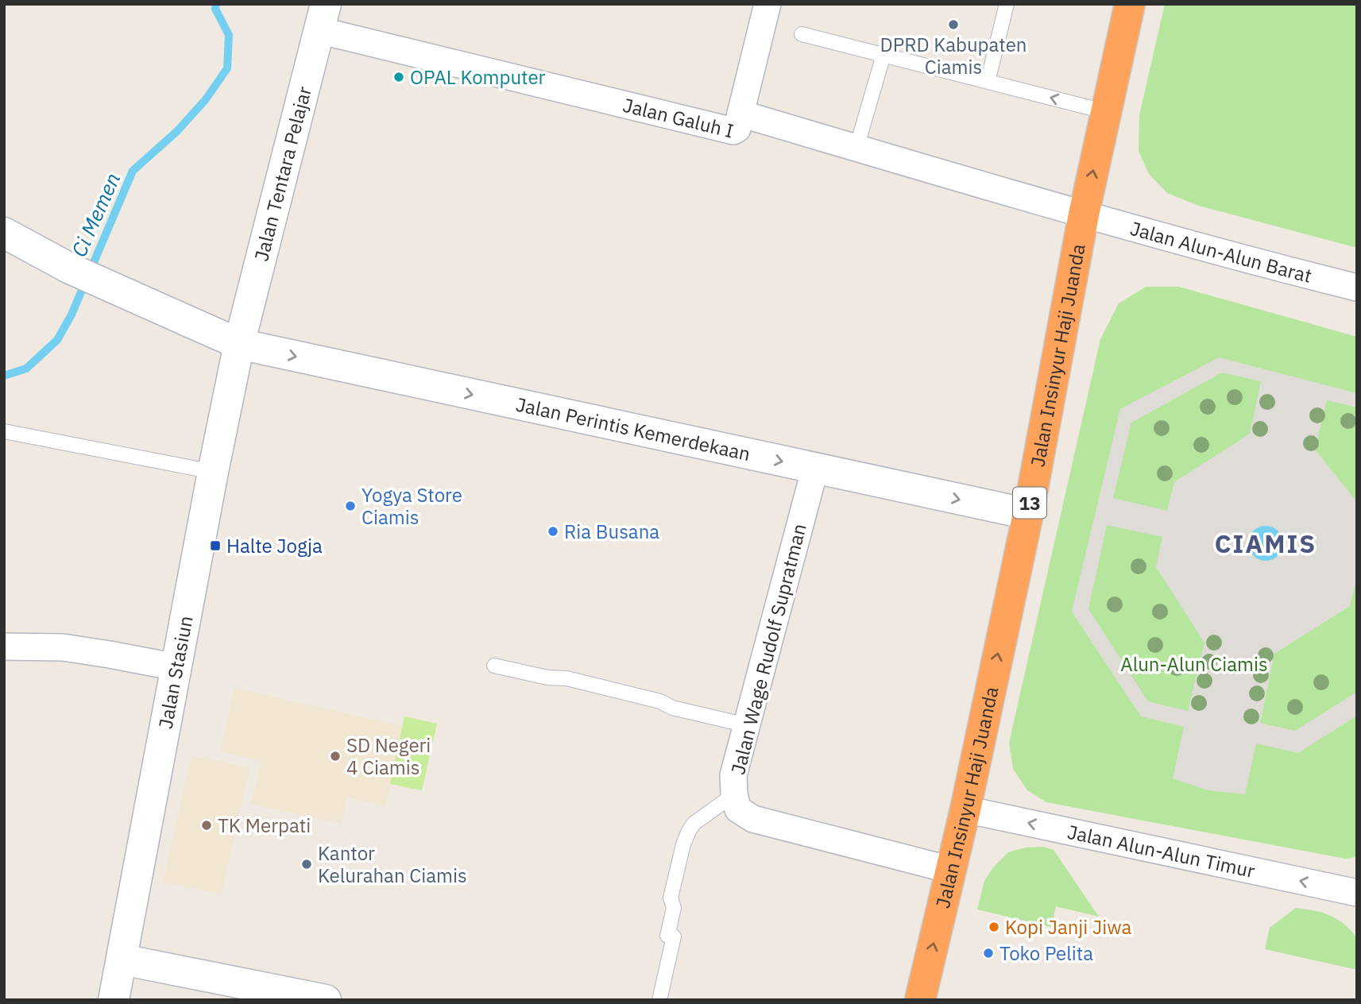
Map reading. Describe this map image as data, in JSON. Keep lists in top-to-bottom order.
{
  "streets": {
    "highway": ["Jalan Insinyur Haji Juanda", "13"],
    "street": [
      "Jalan Galuh I",
      "Jalan Tentara Pelajar",
      "Jalan Alun-Alun Barat",
      "Jalan Perintis Kemerdekaan",
      "Jalan Wage Rudolf Supratman",
      "Jalan Stasiun",
      "Jalan Alun-Alun Timur"
    ]
  },
  "crossings": [
    ["Jalan Galuh I", "Jalan Tentara Pelajar"],
    ["Jalan Galuh I", "Jalan Alun-Alun Barat"],
    ["Jalan Galuh I", "Jalan Insinyur Haji Juanda"],
    ["Jalan Tentara Pelajar", "Jalan Perintis Kemerdekaan"],
    ["Jalan Tentara Pelajar", "Jalan Stasiun"],
    ["Jalan Alun-Alun Barat", "Jalan Insinyur Haji Juanda"],
    ["Jalan Insinyur Haji Juanda", "Jalan Perintis Kemerdekaan"],
    ["Jalan Insinyur Haji Juanda", "Jalan Wage Rudolf Supratman"],
    ["Jalan Insinyur Haji Juanda", "Jalan Alun-Alun Timur"],
    ["Jalan Perintis Kemerdekaan", "Jalan Wage Rudolf Supratman"],
    ["Jalan Perintis Kemerdekaan", "Jalan Stasiun"]
  ],
  "one_way": ["Jalan Insinyur Haji Juanda", "Jalan Perintis Kemerdekaan", "Jalan Alun-Alun Timur"],
  "districts": ["CIAMIS"],
  "water": ["Ci Memen"],
  "parks": ["Alun-Alun Ciamis"],
  "places": {
    "other": [
      "DPRD Kabupaten Ciamis",
      "OPAL Komputer",
      "Yogya Store Ciamis",
      "Ria Busana",
      "SD Negeri 4 Ciamis",
      "TK Merpati",
      "Kantor Kelurahan Ciamis",
      "Kopi Janji Jiwa",
      "Toko Pelita"
    ],
    "transit": ["Halte Jogja"]
  }
}
